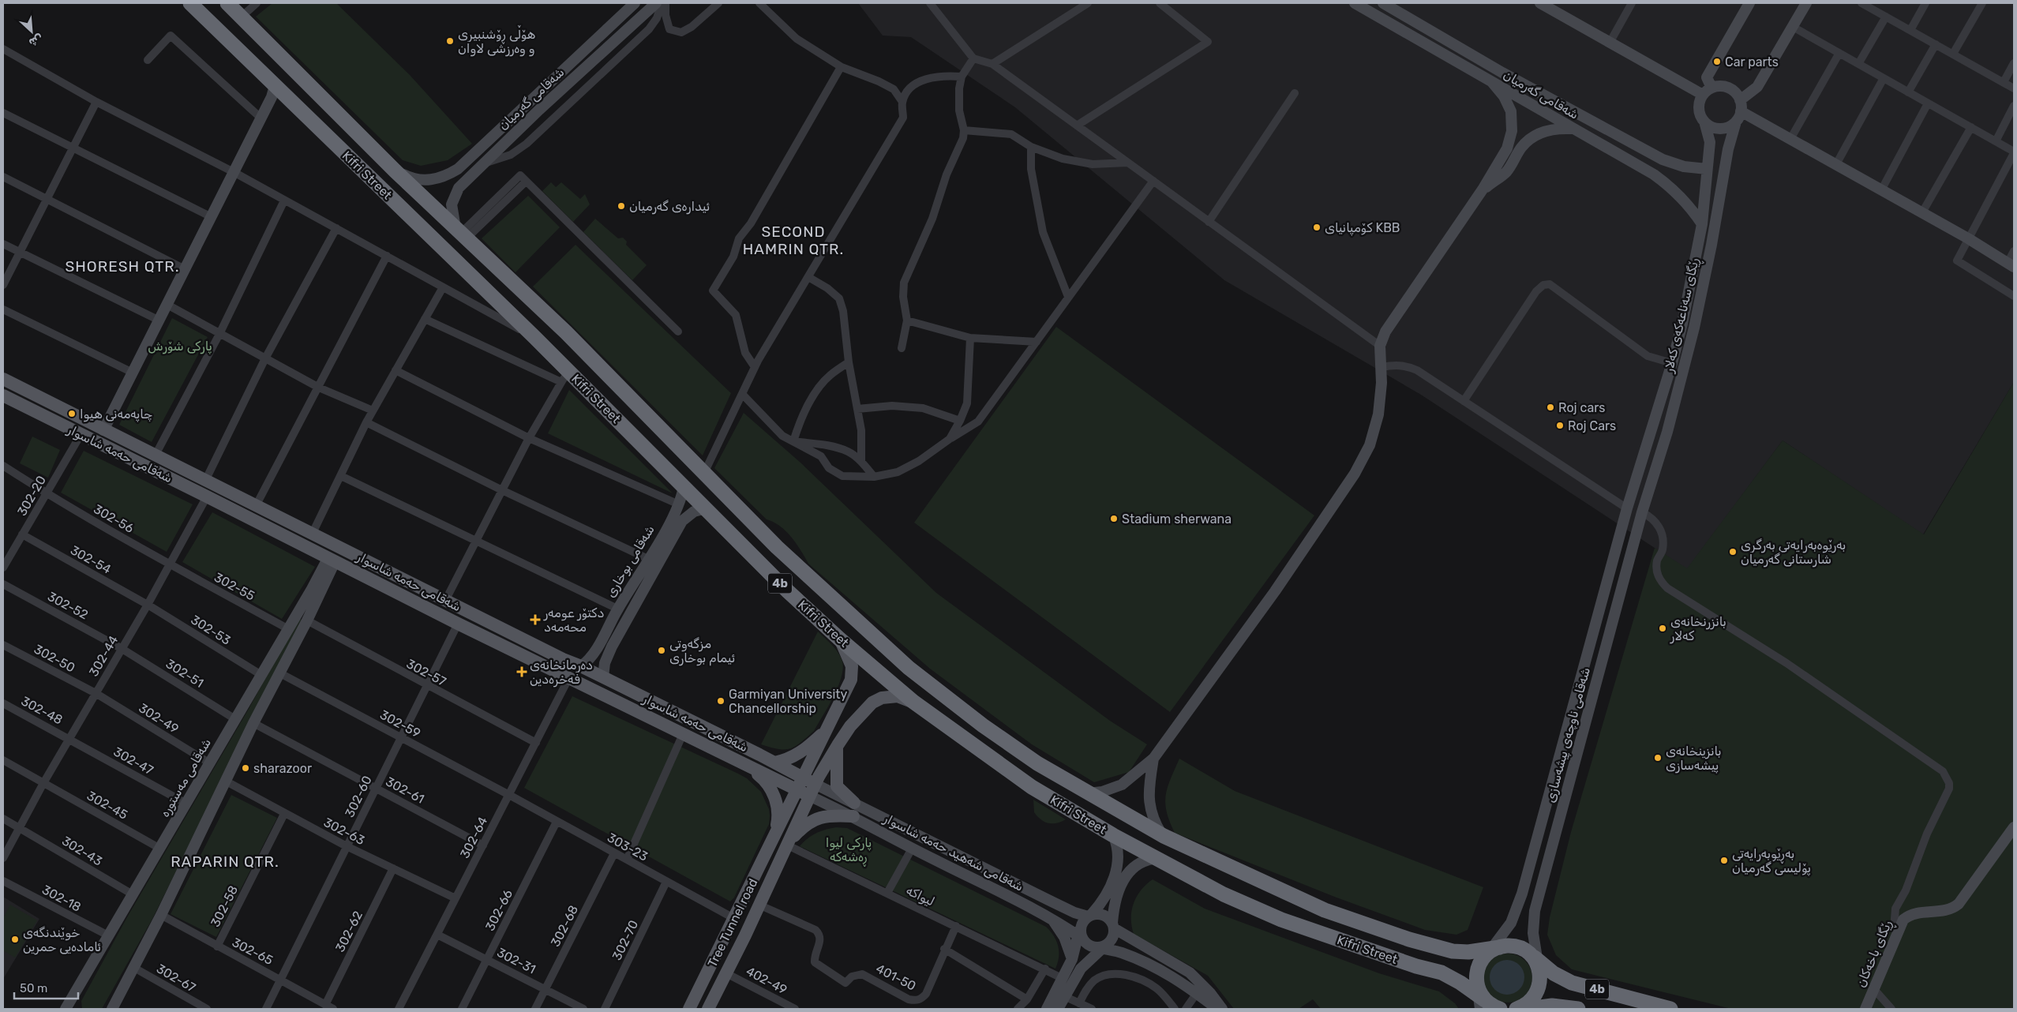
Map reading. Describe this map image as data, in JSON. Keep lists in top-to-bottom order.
{
  "streets": {
    "highway": ["Kifri Street", "4b"],
    "main road": [
      "شەقامی گەرمیان",
      "ڕێگای سەناعەکەی کەلار",
      "شەقامی حەمە شاسوار",
      "شەقامی بوخاری",
      "شەقامی ناوچەی پیشەسازی",
      "شەقامی مەستورە",
      "شەقامی شەهید حەمە شاسوار",
      "Tree Tunnel road",
      "ڕێگای باخەکان"
    ],
    "street": [
      "302-20",
      "302-56",
      "302-54",
      "302-55",
      "302-52",
      "302-53",
      "302-44",
      "302-50",
      "302-57",
      "302-51",
      "302-48",
      "302-49",
      "302-59",
      "302-47",
      "302-61",
      "302-60",
      "302-45",
      "302-63",
      "302-64",
      "303-23",
      "302-43",
      "لیواکە",
      "302-18",
      "302-58",
      "302-66",
      "302-68",
      "302-62",
      "302-70",
      "302-65",
      "302-31",
      "401-50",
      "302-67",
      "402-49"
    ]
  },
  "crossings": [
    ["شەقامی گەرمیان", "Kifri Street"],
    ["شەقامی گەرمیان", "ڕێگای سەناعەکەی کەلار"],
    ["Kifri Street", "شەقامی بوخاری"],
    ["Kifri Street", "4b"],
    ["Kifri Street", "شەقامی ناوچەی پیشەسازی"],
    ["Kifri Street", "Tree Tunnel road"],
    ["ڕێگای سەناعەکەی کەلار", "شەقامی ناوچەی پیشەسازی"],
    ["شەقامی حەمە شاسوار", "302-20"],
    ["شەقامی حەمە شاسوار", "شەقامی بوخاری"],
    ["شەقامی حەمە شاسوار", "302-44"],
    ["شەقامی حەمە شاسوار", "شەقامی مەستورە"],
    ["شەقامی حەمە شاسوار", "302-60"],
    ["شەقامی حەمە شاسوار", "302-64"],
    ["شەقامی حەمە شاسوار", "شەقامی شەهید حەمە شاسوار"],
    ["شەقامی حەمە شاسوار", "Tree Tunnel road"],
    ["302-20", "302-56"],
    ["302-20", "302-54"],
    ["302-56", "302-55"],
    ["302-56", "302-44"],
    ["302-54", "302-53"],
    ["302-54", "302-44"],
    ["4b", "شەقامی ناوچەی پیشەسازی"],
    ["302-55", "302-44"],
    ["302-55", "شەقامی مەستورە"],
    ["302-52", "302-44"],
    ["302-52", "302-51"],
    ["302-53", "302-44"],
    ["302-53", "شەقامی مەستورە"],
    ["302-44", "302-50"],
    ["302-44", "302-51"],
    ["302-44", "302-48"],
    ["302-44", "302-49"],
    ["302-44", "302-47"],
    ["302-44", "302-45"],
    ["302-44", "302-43"],
    ["302-50", "302-49"],
    ["302-57", "شەقامی مەستورە"],
    ["302-57", "302-60"],
    ["302-57", "302-64"],
    ["302-51", "شەقامی مەستورە"],
    ["302-48", "302-47"],
    ["302-49", "شەقامی مەستورە"],
    ["302-59", "شەقامی مەستورە"],
    ["302-59", "302-60"],
    ["302-59", "302-64"],
    ["302-59", "303-23"],
    ["302-47", "شەقامی مەستورە"],
    ["شەقامی مەستورە", "302-61"],
    ["شەقامی مەستورە", "302-45"],
    ["شەقامی مەستورە", "302-63"],
    ["شەقامی مەستورە", "302-43"],
    ["شەقامی مەستورە", "302-18"],
    ["شەقامی مەستورە", "302-65"],
    ["شەقامی مەستورە", "302-67"],
    ["302-61", "302-60"],
    ["302-61", "302-64"],
    ["302-60", "302-63"],
    ["302-60", "302-65"],
    ["302-63", "302-64"],
    ["302-63", "302-58"],
    ["302-63", "302-62"],
    ["302-64", "303-23"],
    ["302-64", "302-31"],
    ["303-23", "302-66"],
    ["303-23", "Tree Tunnel road"],
    ["303-23", "302-68"],
    ["303-23", "302-70"],
    ["شەقامی شەهید حەمە شاسوار", "Tree Tunnel road"],
    ["لیواکە", "Tree Tunnel road"],
    ["لیواکە", "401-50"],
    ["302-58", "302-65"],
    ["302-66", "302-31"],
    ["Tree Tunnel road", "401-50"],
    ["Tree Tunnel road", "402-49"],
    ["302-68", "302-31"],
    ["302-62", "302-65"]
  ],
  "districts": ["SECOND HAMRIN QTR.", "SHORESH QTR.", "RAPARIN QTR."],
  "parks": ["پارکی شۆرش", "پارکی لیوا ڕەشەکە"],
  "places": {
    "other": [
      "هۆڵی ڕۆشنبیری و وەرزشی لاوان",
      "Car parts",
      "ئیدارەی گەرمیان",
      "کۆمپانیای KBB",
      "Roj cars",
      "چاپەمەنی هیوا",
      "Roj Cars",
      "Stadium sherwana",
      "بەرێوەبەرایەتی بەرگری شارستانی گەرمیان",
      "بانزرنخانەی کەلار",
      "مزگەوتی ئیمام بوخاری",
      "Garmiyan University Chancellorship",
      "بانزینخانەی پیشەسازی",
      "sharazoor",
      "بەڕێوبەرایەتی پۆلیسی گەرمیان",
      "خوێندنگەی ئامادەیی حمرین"
    ],
    "health": ["دکتۆر عومەر محەمەد", "دەرمانخانەی فەخرەدین"]
  },
  "scale_bar": "50 m",
  "north": "bottom right"
}
